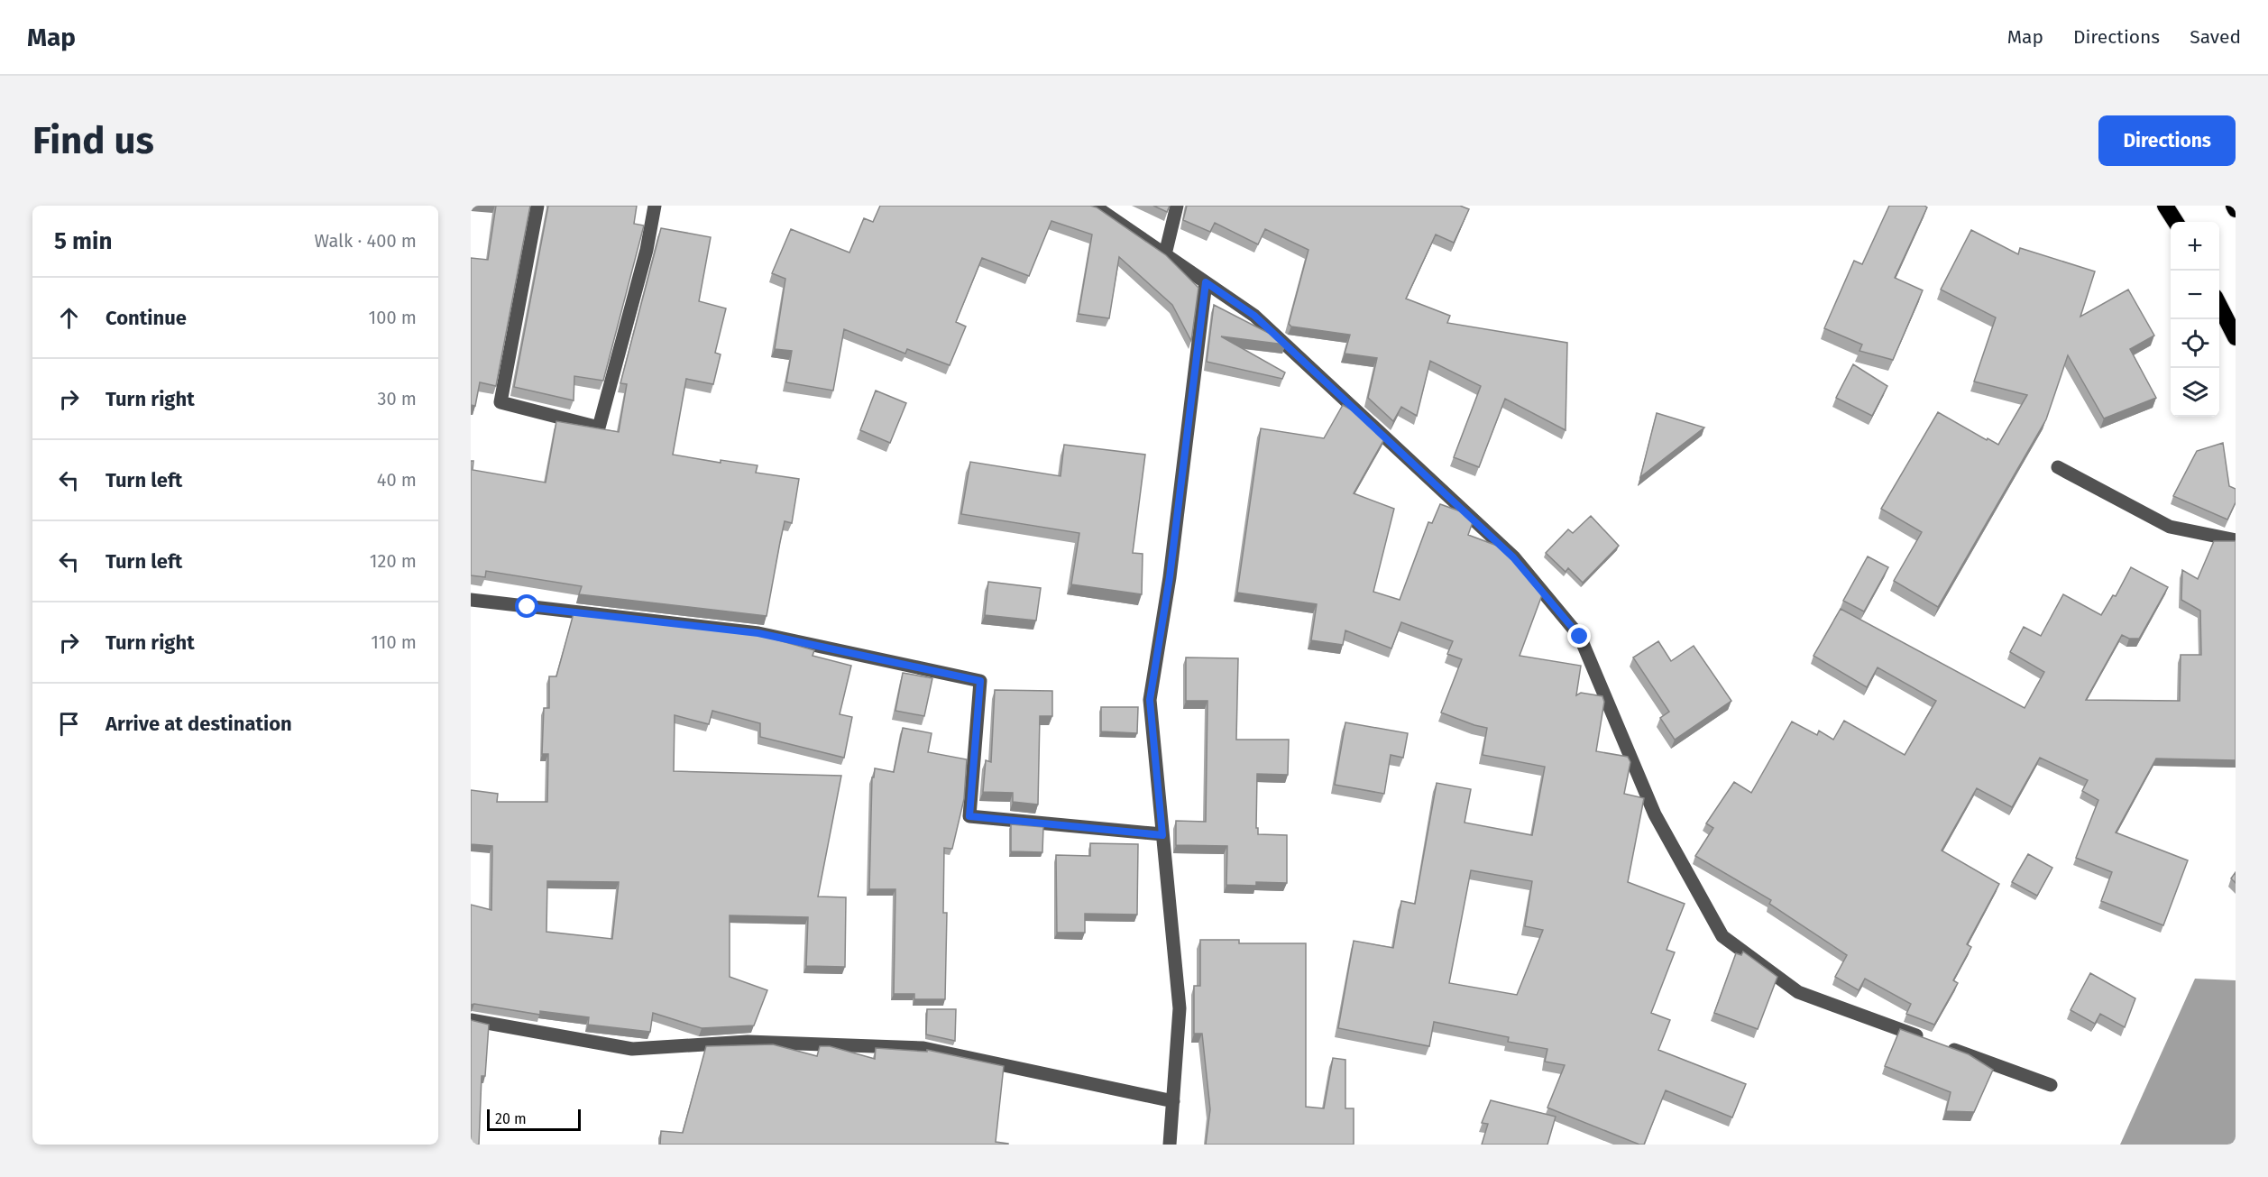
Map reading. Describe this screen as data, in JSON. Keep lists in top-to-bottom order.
{
  "scale_bar": "20 m",
  "page": {
    "header": "Map",
    "nav": ["Map", "Directions", "Saved"],
    "buttons": "Directions",
    "title": "Find us",
    "heading": ["5 min", "Walk · 400 m"],
    "map_buttons": ["+", "−"],
    "list": [
      ["Continue", "100 m"],
      ["Turn right", "30 m"],
      ["Turn left", "40 m"],
      ["Turn left", "120 m"],
      ["Turn right", "110 m"],
      "Arrive at destination"
    ],
    "scale": "20 m"
  }
}
